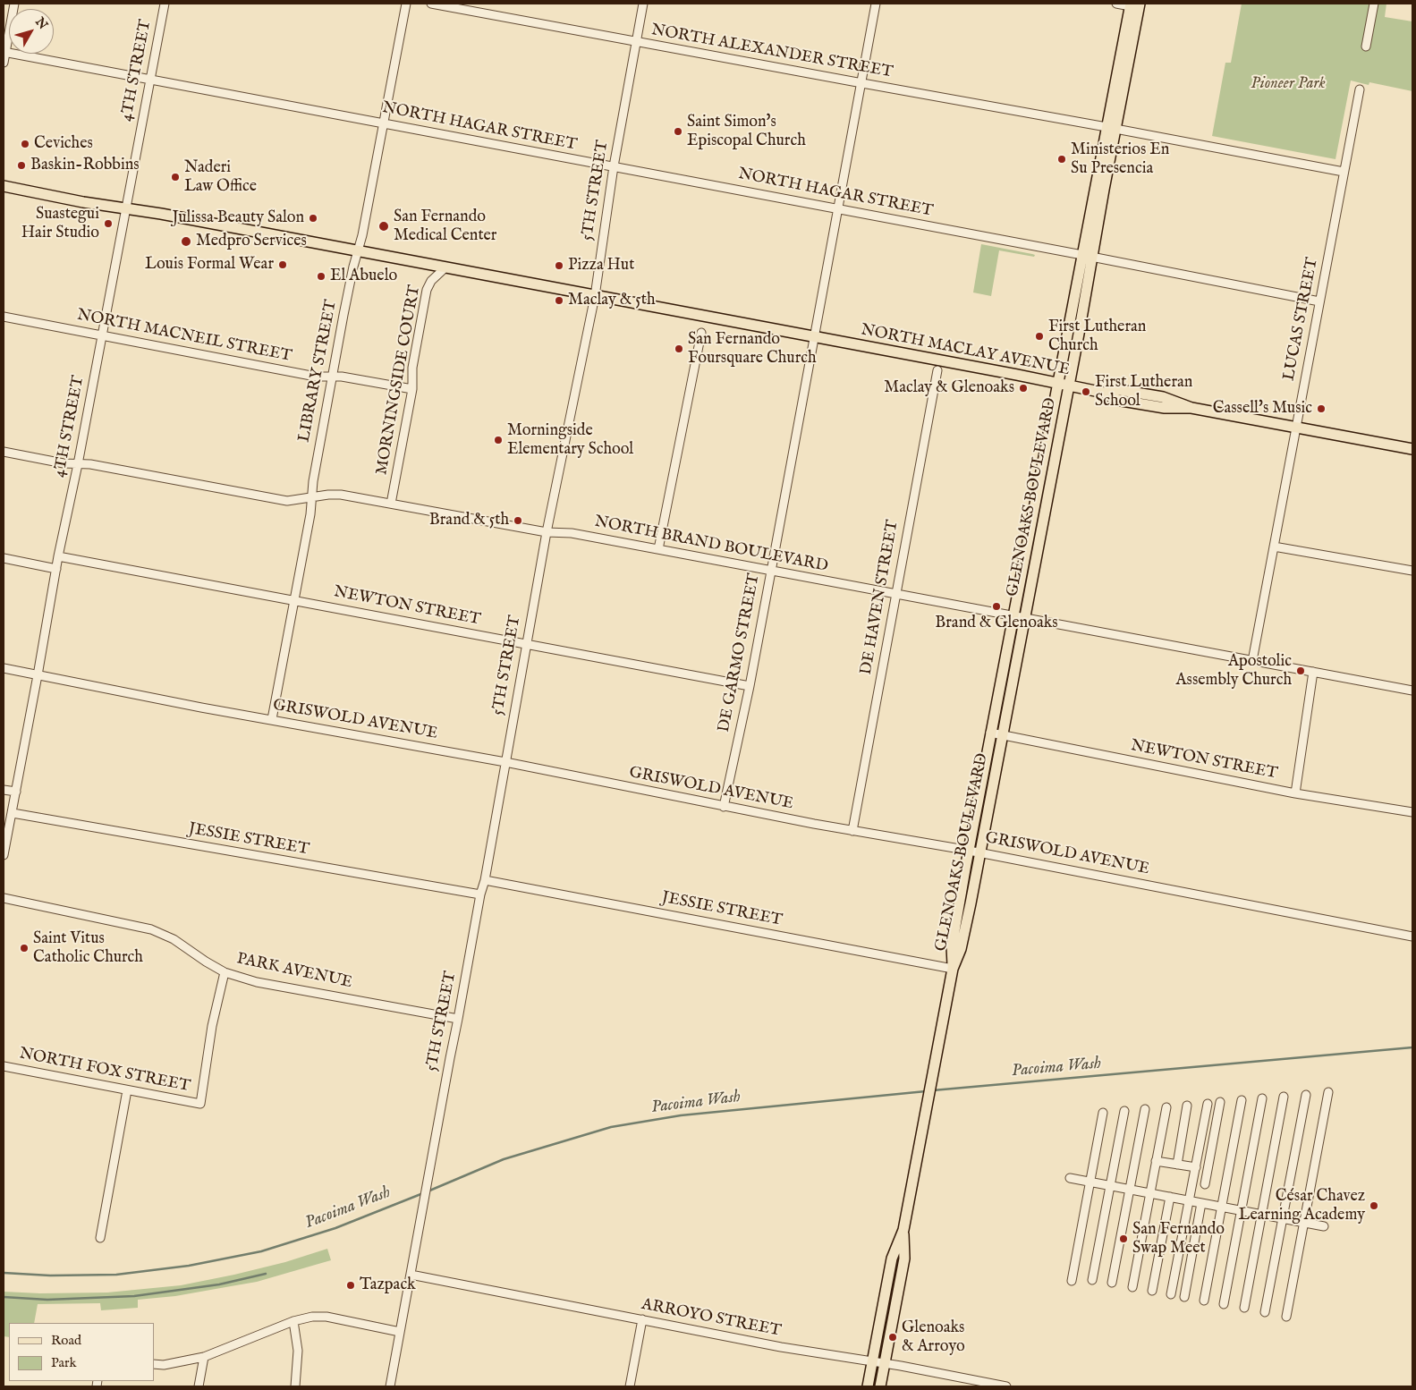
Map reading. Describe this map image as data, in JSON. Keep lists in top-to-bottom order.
{
  "streets": {
    "main road": ["NORTH MACLAY AVENUE", "GLENOAKS BOULEVARD"],
    "street": [
      "NORTH ALEXANDER STREET",
      "4TH STREET",
      "NORTH HAGAR STREET",
      "5TH STREET",
      "LUCAS STREET",
      "NORTH MACNEIL STREET",
      "LIBRARY STREET",
      "MORNINGSIDE COURT",
      "NORTH BRAND BOULEVARD",
      "DE HAVEN STREET",
      "NEWTON STREET",
      "DE GARMO STREET",
      "GRISWOLD AVENUE",
      "JESSIE STREET",
      "PARK AVENUE",
      "NORTH FOX STREET",
      "ARROYO STREET"
    ]
  },
  "crossings": [
    ["NORTH ALEXANDER STREET", "5TH STREET"],
    ["NORTH ALEXANDER STREET", "LUCAS STREET"],
    ["NORTH ALEXANDER STREET", "GLENOAKS BOULEVARD"],
    ["NORTH ALEXANDER STREET", "DE GARMO STREET"],
    ["4TH STREET", "NORTH HAGAR STREET"],
    ["4TH STREET", "NORTH MACNEIL STREET"],
    ["4TH STREET", "NORTH MACLAY AVENUE"],
    ["4TH STREET", "NORTH BRAND BOULEVARD"],
    ["4TH STREET", "NEWTON STREET"],
    ["4TH STREET", "GRISWOLD AVENUE"],
    ["4TH STREET", "JESSIE STREET"],
    ["NORTH HAGAR STREET", "5TH STREET"],
    ["NORTH HAGAR STREET", "LUCAS STREET"],
    ["NORTH HAGAR STREET", "LIBRARY STREET"],
    ["NORTH HAGAR STREET", "GLENOAKS BOULEVARD"],
    ["NORTH HAGAR STREET", "DE GARMO STREET"],
    ["5TH STREET", "NORTH MACLAY AVENUE"],
    ["5TH STREET", "NORTH BRAND BOULEVARD"],
    ["5TH STREET", "NEWTON STREET"],
    ["5TH STREET", "GRISWOLD AVENUE"],
    ["5TH STREET", "JESSIE STREET"],
    ["5TH STREET", "PARK AVENUE"],
    ["5TH STREET", "ARROYO STREET"],
    ["LUCAS STREET", "NORTH MACLAY AVENUE"],
    ["LUCAS STREET", "NORTH BRAND BOULEVARD"],
    ["NORTH MACNEIL STREET", "LIBRARY STREET"],
    ["NORTH MACNEIL STREET", "MORNINGSIDE COURT"],
    ["NORTH MACLAY AVENUE", "LIBRARY STREET"],
    ["NORTH MACLAY AVENUE", "MORNINGSIDE COURT"],
    ["NORTH MACLAY AVENUE", "GLENOAKS BOULEVARD"],
    ["NORTH MACLAY AVENUE", "DE GARMO STREET"],
    ["LIBRARY STREET", "NORTH BRAND BOULEVARD"],
    ["LIBRARY STREET", "NEWTON STREET"],
    ["LIBRARY STREET", "GRISWOLD AVENUE"],
    ["MORNINGSIDE COURT", "NORTH BRAND BOULEVARD"],
    ["GLENOAKS BOULEVARD", "NORTH BRAND BOULEVARD"],
    ["GLENOAKS BOULEVARD", "NEWTON STREET"],
    ["GLENOAKS BOULEVARD", "GRISWOLD AVENUE"],
    ["GLENOAKS BOULEVARD", "JESSIE STREET"],
    ["GLENOAKS BOULEVARD", "ARROYO STREET"],
    ["NORTH BRAND BOULEVARD", "DE HAVEN STREET"],
    ["NORTH BRAND BOULEVARD", "DE GARMO STREET"],
    ["DE HAVEN STREET", "GRISWOLD AVENUE"],
    ["NEWTON STREET", "DE GARMO STREET"],
    ["DE GARMO STREET", "GRISWOLD AVENUE"],
    ["PARK AVENUE", "NORTH FOX STREET"]
  ],
  "water": ["Pacoima Wash"],
  "parks": ["Pioneer Park"],
  "places": [
    "Saint Simon's Episcopal Church",
    "Ceviches",
    "Ministerios En Su Presencia",
    "Baskin-Robbins",
    "Naderi Law Office",
    "Julissa Beauty Salon",
    "Suastegui Hair Studio",
    "San Fernando Medical Center",
    "Medpro Services",
    "Louis Formal Wear",
    "Pizza Hut",
    "El Abuelo",
    "Maclay & 5th",
    "First Lutheran Church",
    "San Fernando Foursquare Church",
    "Maclay & Glenoaks",
    "First Lutheran School",
    "Cassell's Music",
    "Morningside Elementary School",
    "Brand & 5th",
    "Brand & Glenoaks",
    "Apostolic Assembly Church",
    "Saint Vitus Catholic Church",
    "César Chavez Learning Academy",
    "San Fernando Swap Meet",
    "Tazpack",
    "Glenoaks & Arroyo"
  ],
  "legend": ["Road", "Park"],
  "north": "top right"
}
